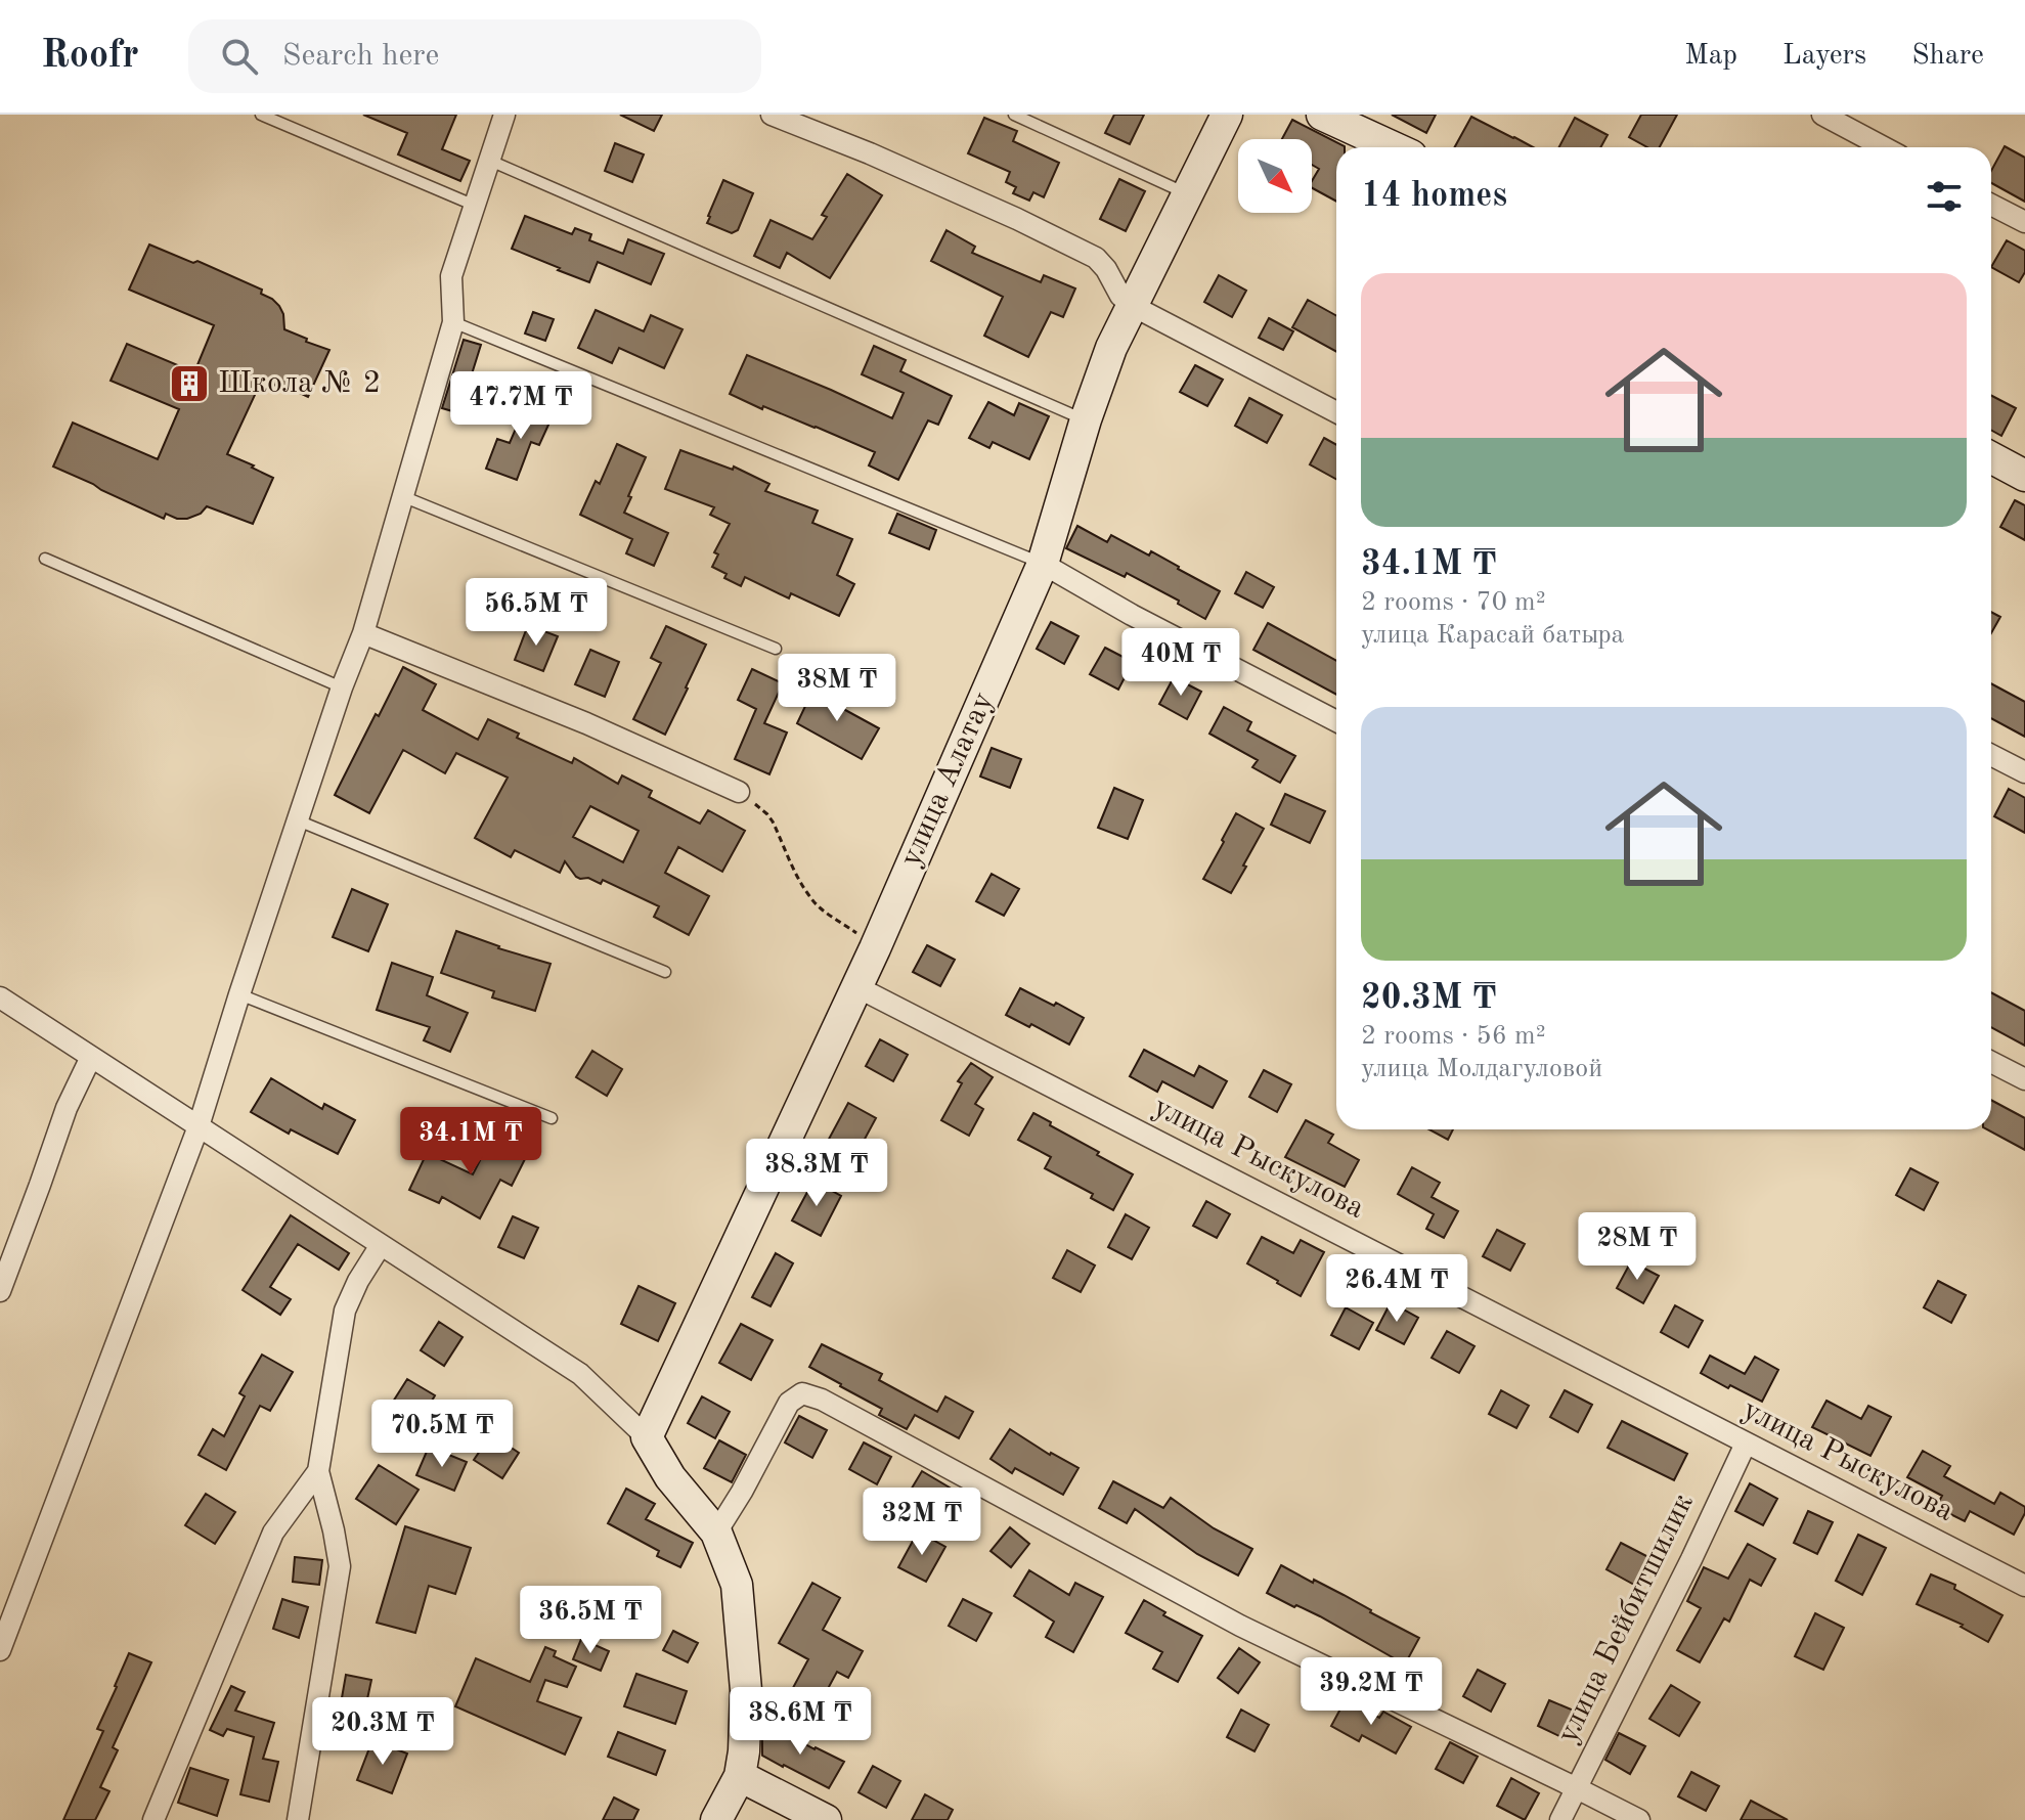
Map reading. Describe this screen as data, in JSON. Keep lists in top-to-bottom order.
{
  "streets": {
    "street": ["улица Алатау", "улица Рыскулова", "улица Бейбитшилик"]
  },
  "crossings": [
    ["улица Алатау", "улица Рыскулова"],
    ["улица Рыскулова", "улица Бейбитшилик"]
  ],
  "places": {
    "building": ["Школа № 2"]
  },
  "north": "bottom right",
  "page": {
    "header": "Roofr",
    "search": "Search here",
    "nav": ["Map", "Layers", "Share"],
    "heading": "14 homes",
    "list": [
      {
        "name": "34.1M ₸",
        "note": "2 rooms · 70 m² · улица Карасай батыра"
      },
      {
        "name": "20.3M ₸",
        "note": "2 rooms · 56 m² · улица Молдагуловой"
      }
    ],
    "price": [
      "47.7M ₸",
      "56.5M ₸",
      "40M ₸",
      "38M ₸",
      "34.1M ₸",
      "38.3M ₸",
      "28M ₸",
      "26.4M ₸",
      "70.5M ₸",
      "32M ₸",
      "36.5M ₸",
      "39.2M ₸",
      "38.6M ₸",
      "20.3M ₸"
    ]
  }
}
